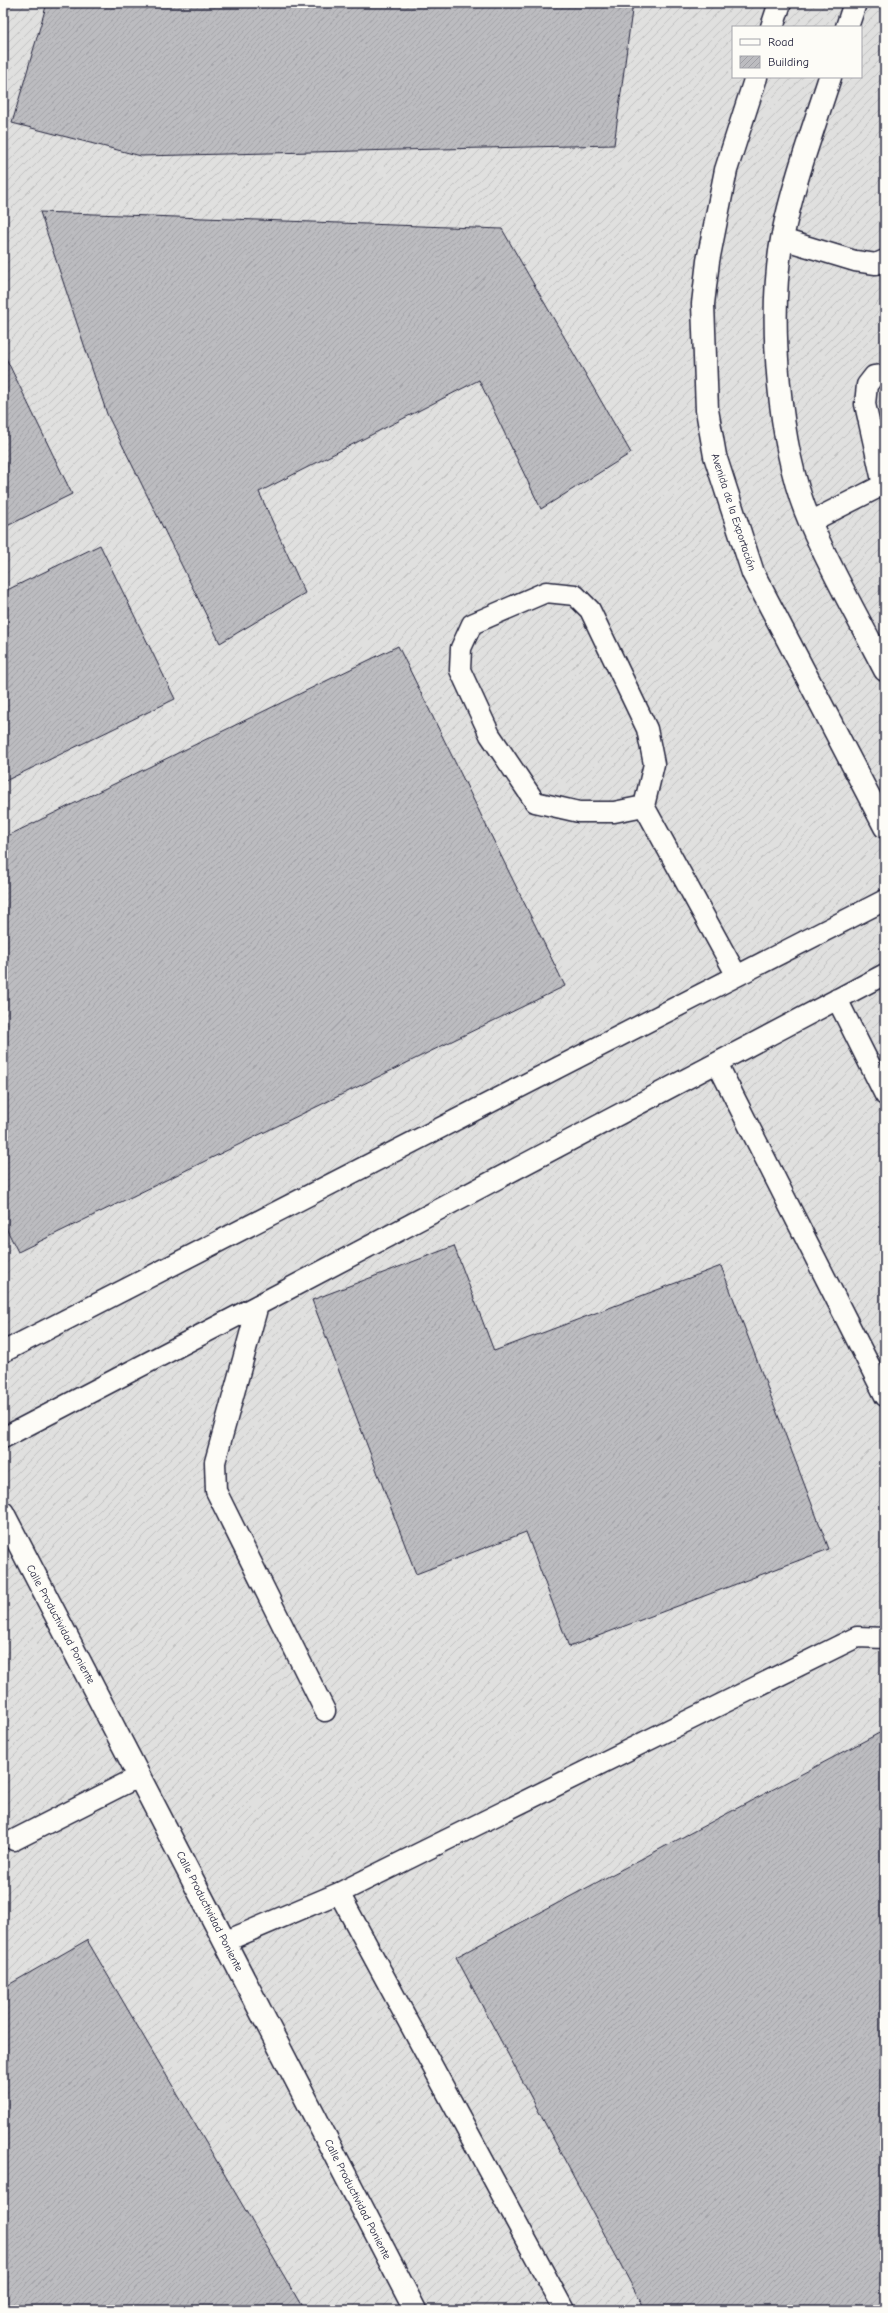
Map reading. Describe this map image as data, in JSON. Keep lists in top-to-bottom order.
{
  "streets": {
    "street": ["Avenida de la Exportación", "Calle Productividad Poniente"]
  },
  "legend": ["Road", "Building"]
}
